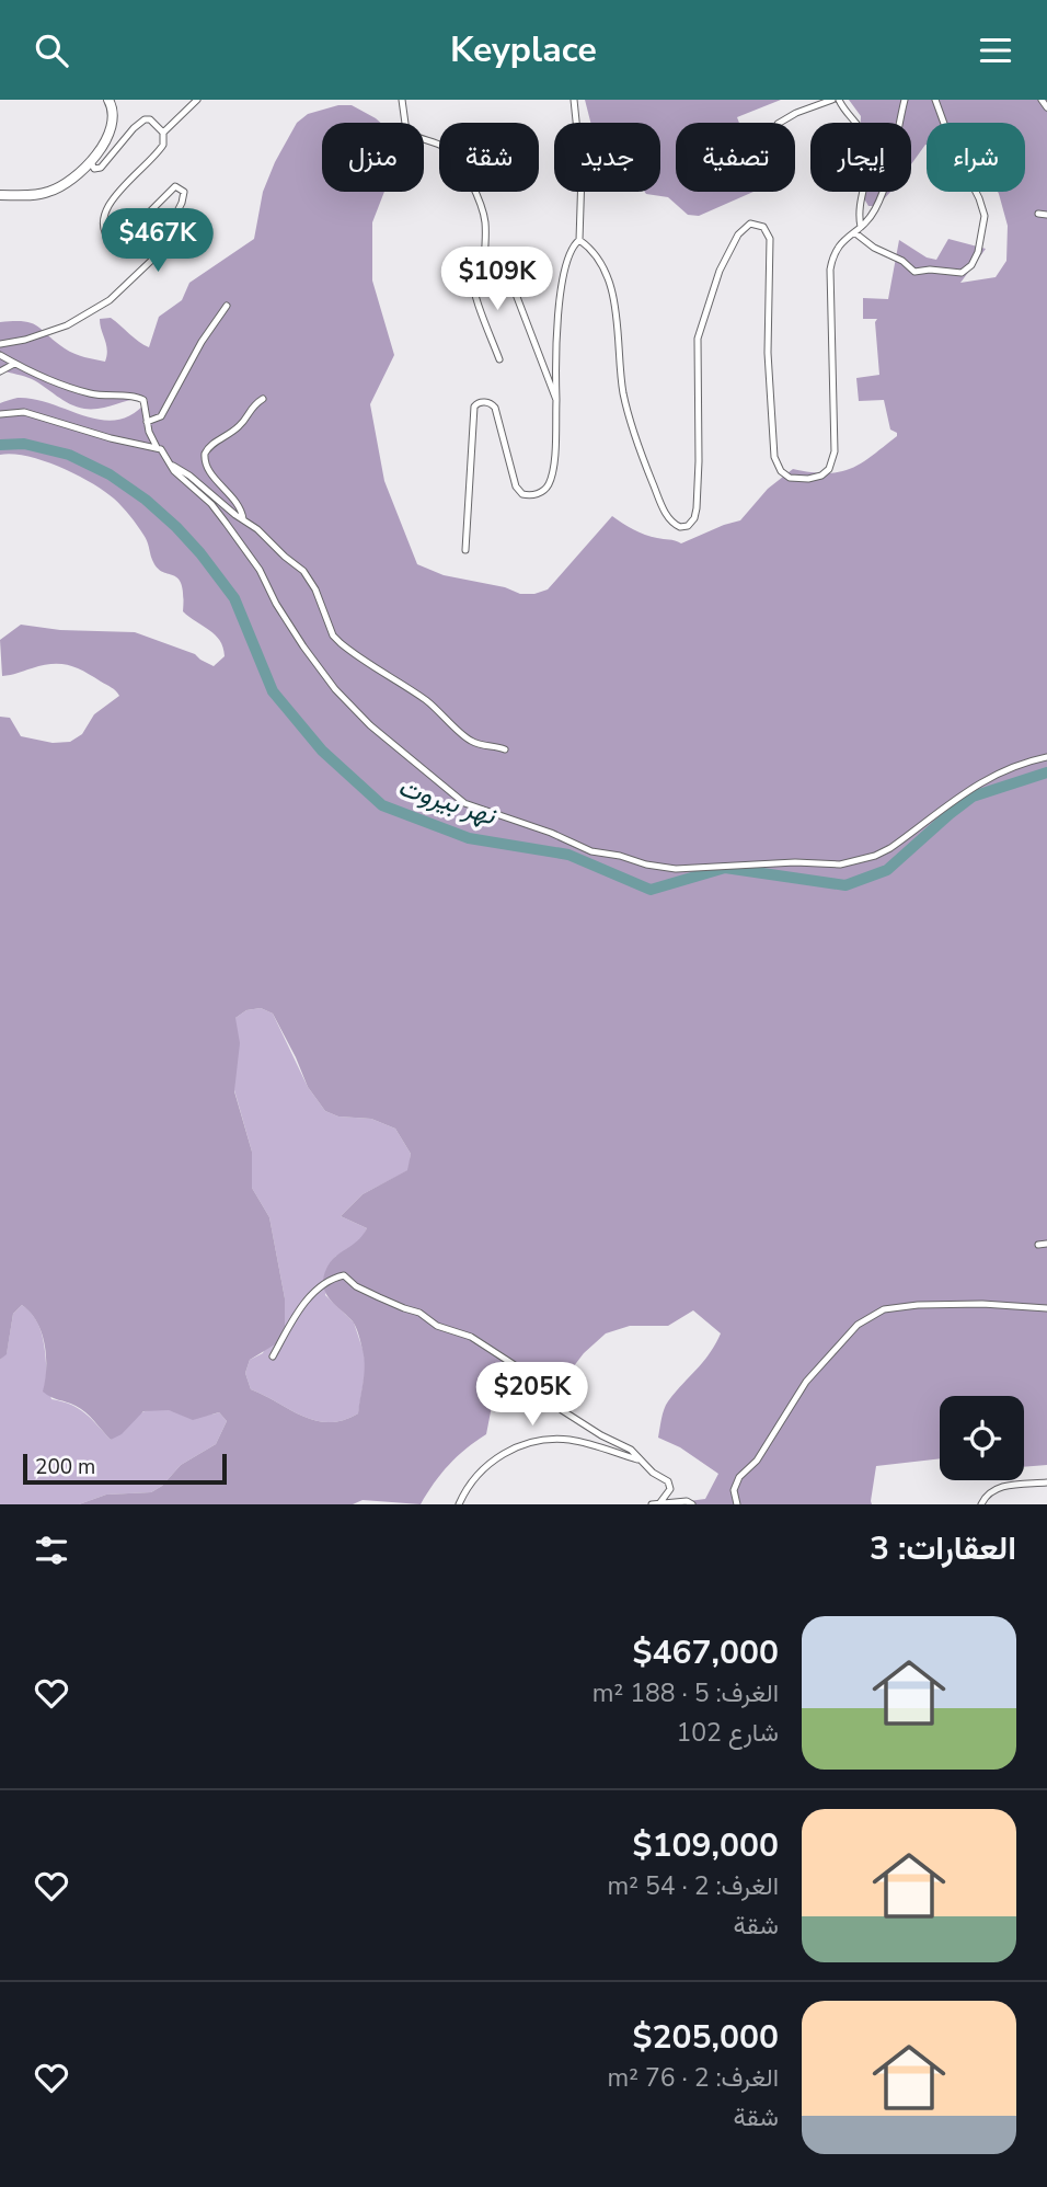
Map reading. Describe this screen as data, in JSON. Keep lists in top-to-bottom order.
{
  "water": ["نهر بيروت"],
  "scale_bar": "200 m",
  "page": {
    "header": "Keyplace",
    "chip": [
      "شراء",
      "إيجار",
      "تصفية",
      "جديد",
      "شقة",
      "منزل"
    ],
    "price": ["$467K", "$109K", "$205K"],
    "scale": "200 m",
    "heading": "العقارات: 3",
    "list": [
      {
        "name": "$467,000",
        "note": "الغرف: 5 · 188 m² · شارع 102"
      },
      {
        "name": "$109,000",
        "note": "الغرف: 2 · 54 m² · شقة"
      },
      {
        "name": "$205,000",
        "note": "الغرف: 2 · 76 m² · شقة"
      }
    ]
  }
}
